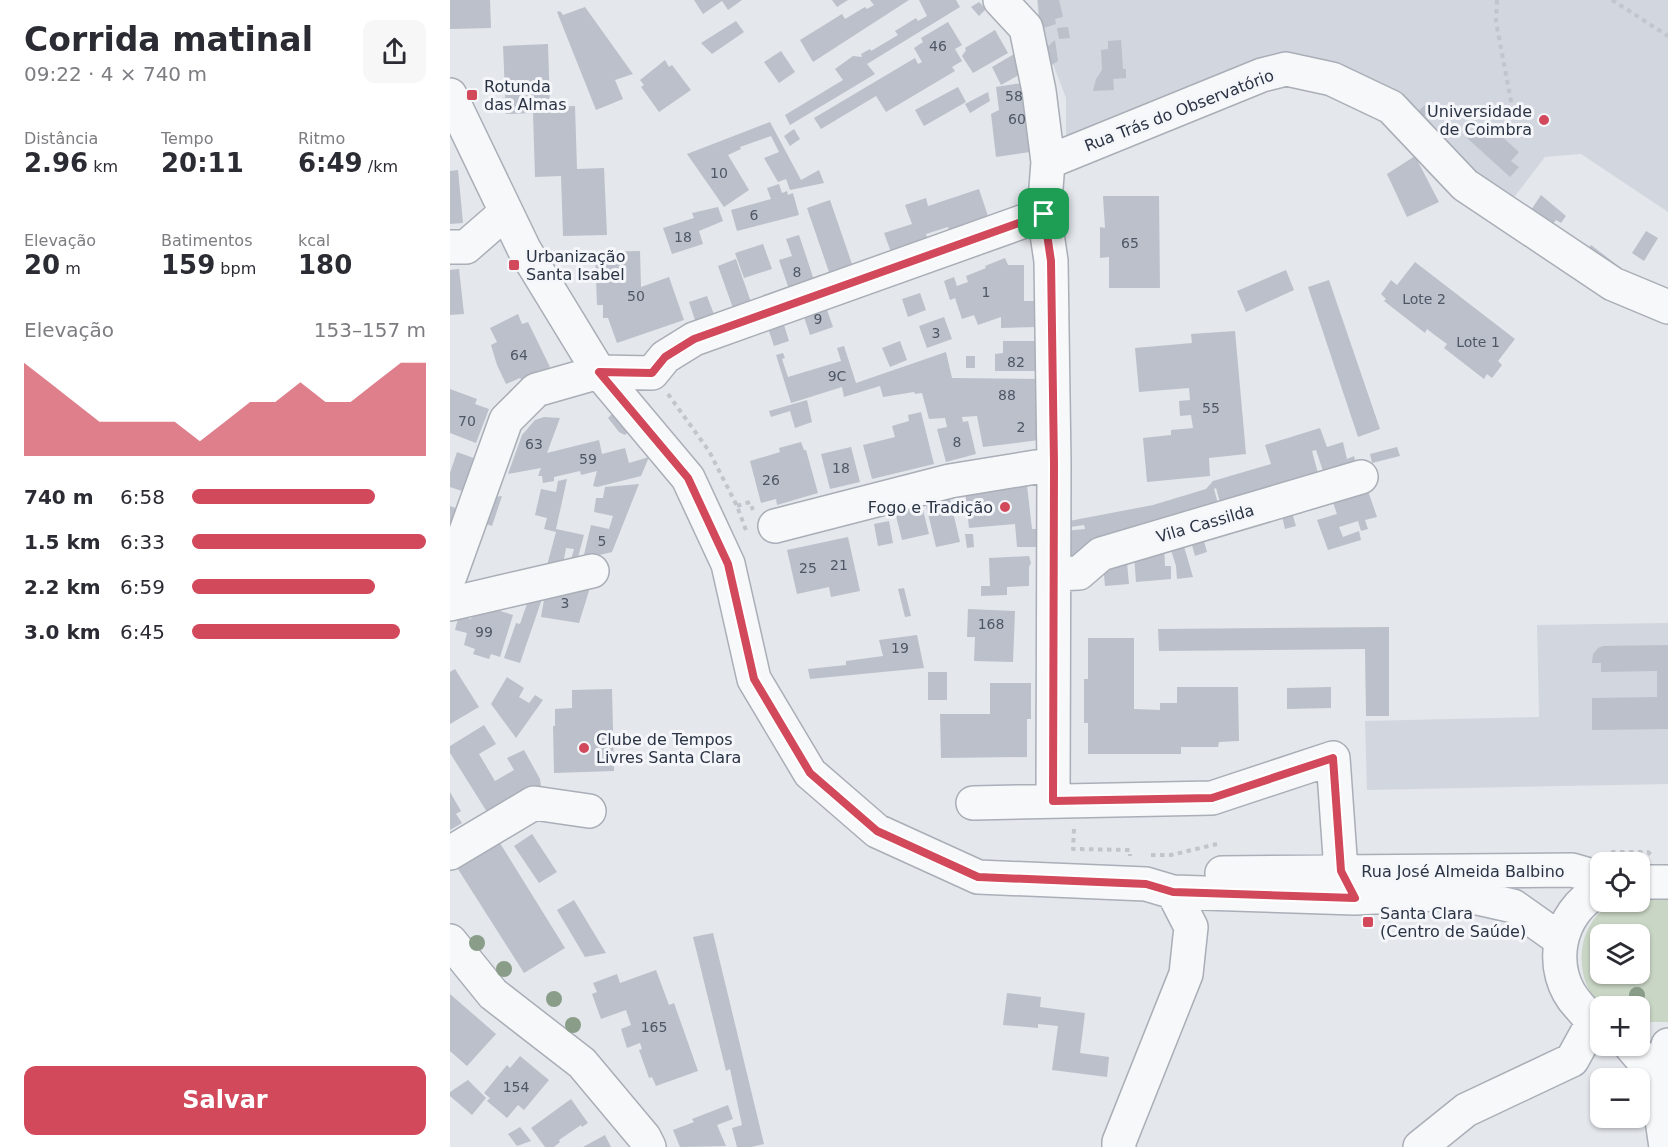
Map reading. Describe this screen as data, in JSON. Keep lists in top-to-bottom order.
{
  "streets": {
    "street": ["Rua Trás do Observatório", "Vila Cassilda", "Rua José Almeida Balbino"]
  },
  "places": {
    "transit": ["Rotunda das Almas", "Urbanização Santa Isabel", "Santa Clara (Centro de Saúde)"],
    "other": ["Universidade de Coimbra", "Fogo e Tradição", "Clube de Tempos Livres Santa Clara"]
  },
  "house_numbers": [
    "46",
    "58",
    "60",
    "10",
    "6",
    "18",
    "65",
    "8",
    "1",
    "50",
    "Lote 2",
    "9",
    "3",
    "Lote 1",
    "64",
    "82",
    "9C",
    "88",
    "55",
    "70",
    "2",
    "8",
    "63",
    "59",
    "18",
    "26",
    "5",
    "21",
    "25",
    "3",
    "168",
    "99",
    "19",
    "165",
    "154"
  ],
  "page": {
    "heading": ["Corrida matinal", "09:22 · 4 × 740 m"],
    "stats": [
      ["Distância", "2.96 km"],
      ["Tempo", "20:11"],
      ["Ritmo", "6:49 /km"],
      ["Elevação", "20 m"],
      ["Batimentos", "159 bpm"],
      ["kcal", "180"]
    ],
    "chart": ["Elevação", "153–157 m"],
    "list": [
      {
        "name": "740 m",
        "note": "6:58"
      },
      {
        "name": "1.5 km",
        "note": "6:33"
      },
      {
        "name": "2.2 km",
        "note": "6:59"
      },
      {
        "name": "3.0 km",
        "note": "6:45"
      }
    ],
    "map_buttons": ["+", "−"],
    "buttons": "Salvar"
  }
}
